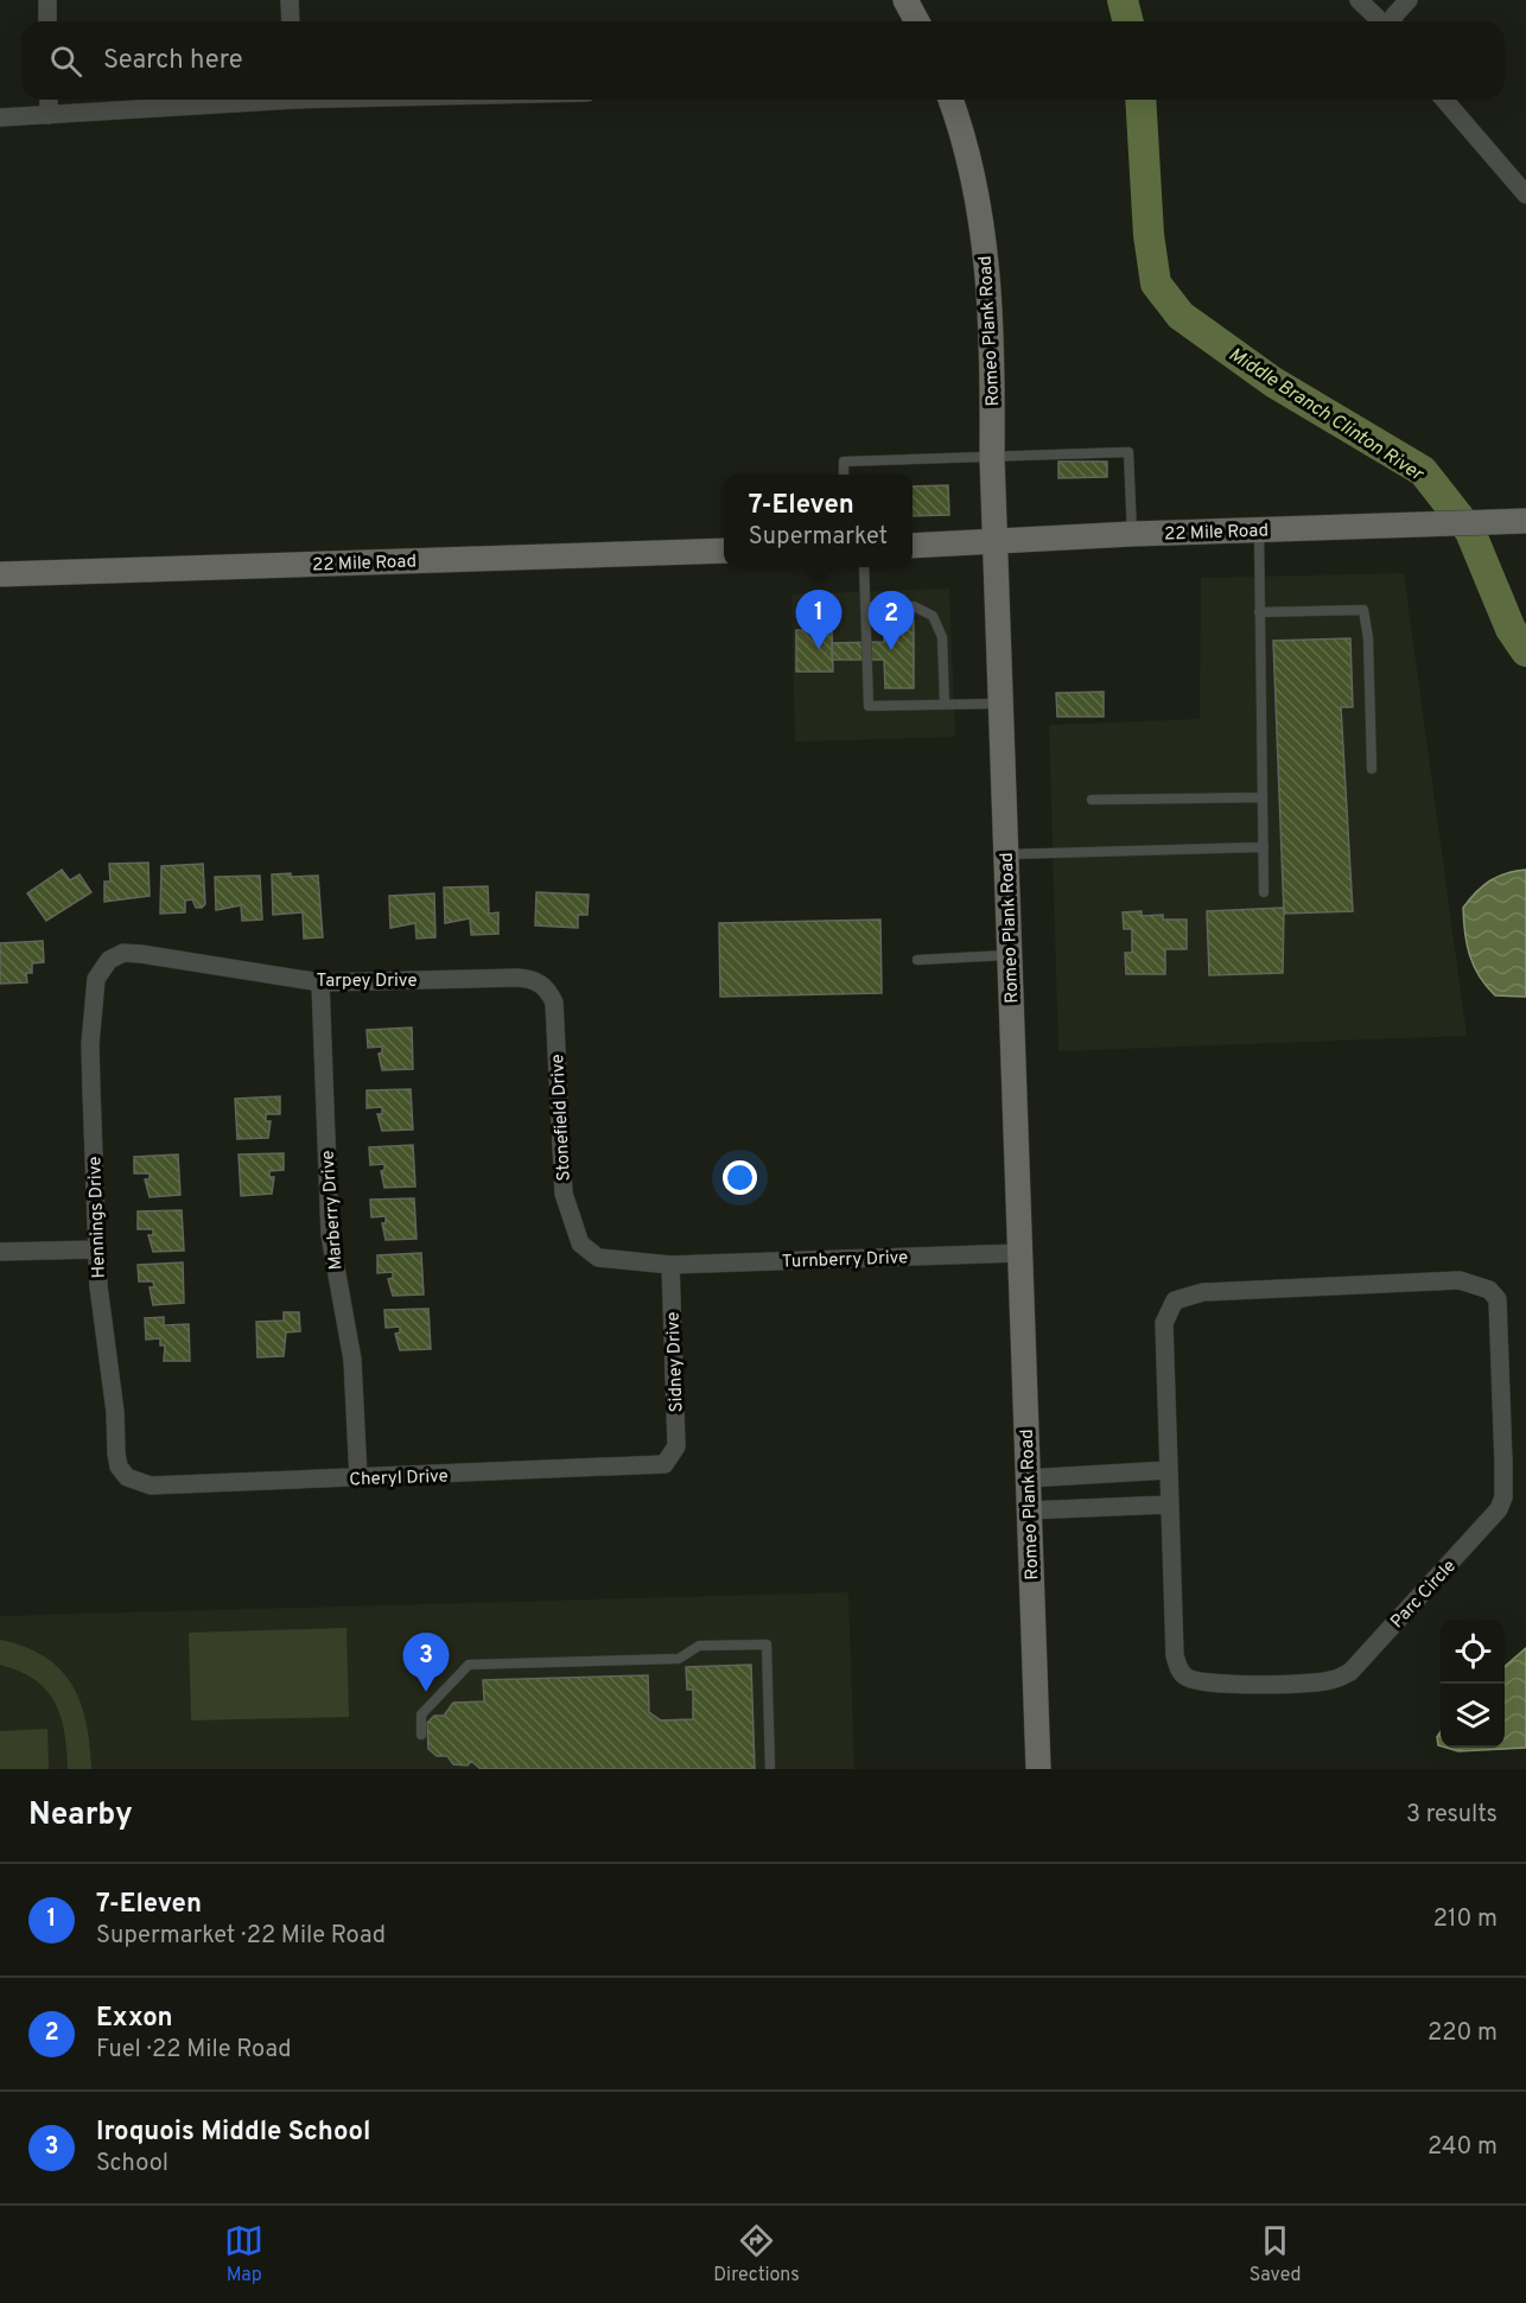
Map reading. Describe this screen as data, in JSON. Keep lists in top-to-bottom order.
{
  "streets": {
    "main road": ["Romeo Plank Road", "22 Mile Road"],
    "street": [
      "Tarpey Drive",
      "Stonefield Drive",
      "Marberry Drive",
      "Hennings Drive",
      "Turnberry Drive",
      "Sidney Drive",
      "Cheryl Drive",
      "Parc Circle"
    ]
  },
  "crossings": [
    ["Romeo Plank Road", "22 Mile Road"],
    ["Romeo Plank Road", "Turnberry Drive"],
    ["Tarpey Drive", "Stonefield Drive"],
    ["Tarpey Drive", "Marberry Drive"],
    ["Tarpey Drive", "Hennings Drive"],
    ["Stonefield Drive", "Turnberry Drive"],
    ["Stonefield Drive", "Sidney Drive"],
    ["Marberry Drive", "Cheryl Drive"],
    ["Hennings Drive", "Cheryl Drive"],
    ["Turnberry Drive", "Sidney Drive"],
    ["Sidney Drive", "Cheryl Drive"]
  ],
  "water": ["Middle Branch Clinton River"],
  "page": {
    "search": "Search here",
    "popup": ["7-Eleven", "Supermarket"],
    "pins": ["1", "2", "3"],
    "heading": ["Nearby", "3 results"],
    "list": [
      {
        "mark": "1",
        "name": "7-Eleven",
        "note": "Supermarket · 22 Mile Road",
        "value": "210 m"
      },
      {
        "mark": "2",
        "name": "Exxon",
        "note": "Fuel · 22 Mile Road",
        "value": "220 m"
      },
      {
        "mark": "3",
        "name": "Iroquois Middle School",
        "note": "School",
        "value": "240 m"
      }
    ],
    "nav": ["Map", "Directions", "Saved"]
  }
}
